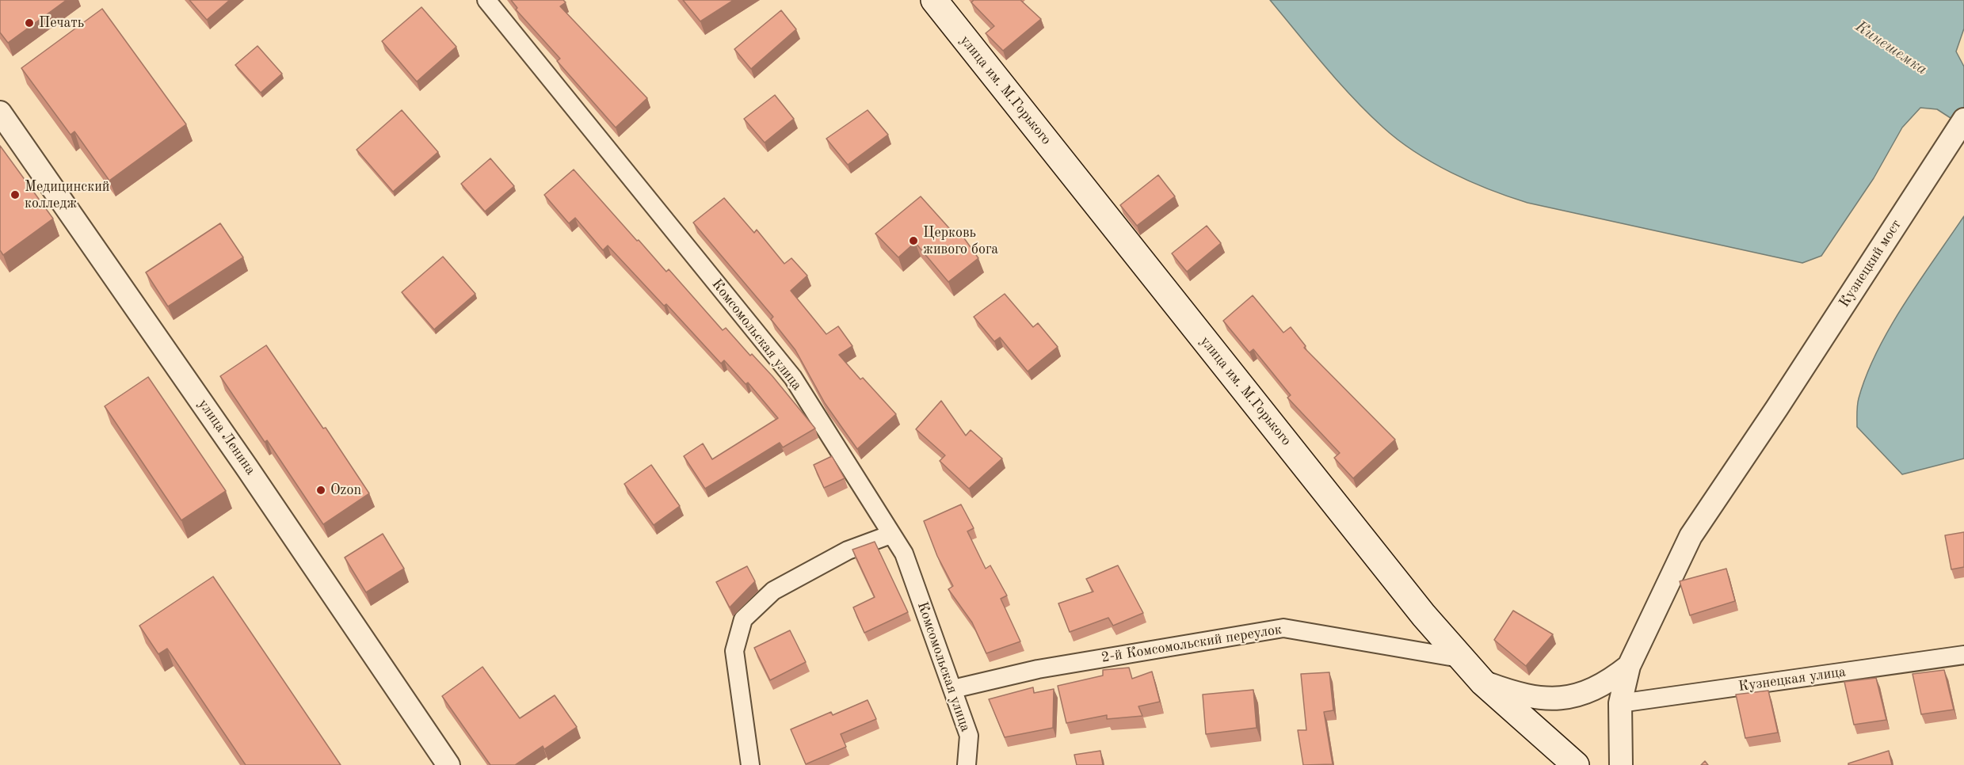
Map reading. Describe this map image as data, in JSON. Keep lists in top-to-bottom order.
{
  "streets": {
    "main road": ["улица им. М.Горького"],
    "street": [
      "Кузнецкий мост",
      "Комсомольская улица",
      "улица Ленина",
      "2-й Комсомольский переулок",
      "Кузнецкая улица"
    ]
  },
  "crossings": [
    ["улица им. М.Горького", "2-й Комсомольский переулок"],
    ["Кузнецкий мост", "Кузнецкая улица"],
    ["Комсомольская улица", "2-й Комсомольский переулок"]
  ],
  "water": ["Кинешемка"],
  "places": [
    "Печать",
    "Медицинский колледж",
    "Церковь живого бога",
    "Ozon"
  ]
}
